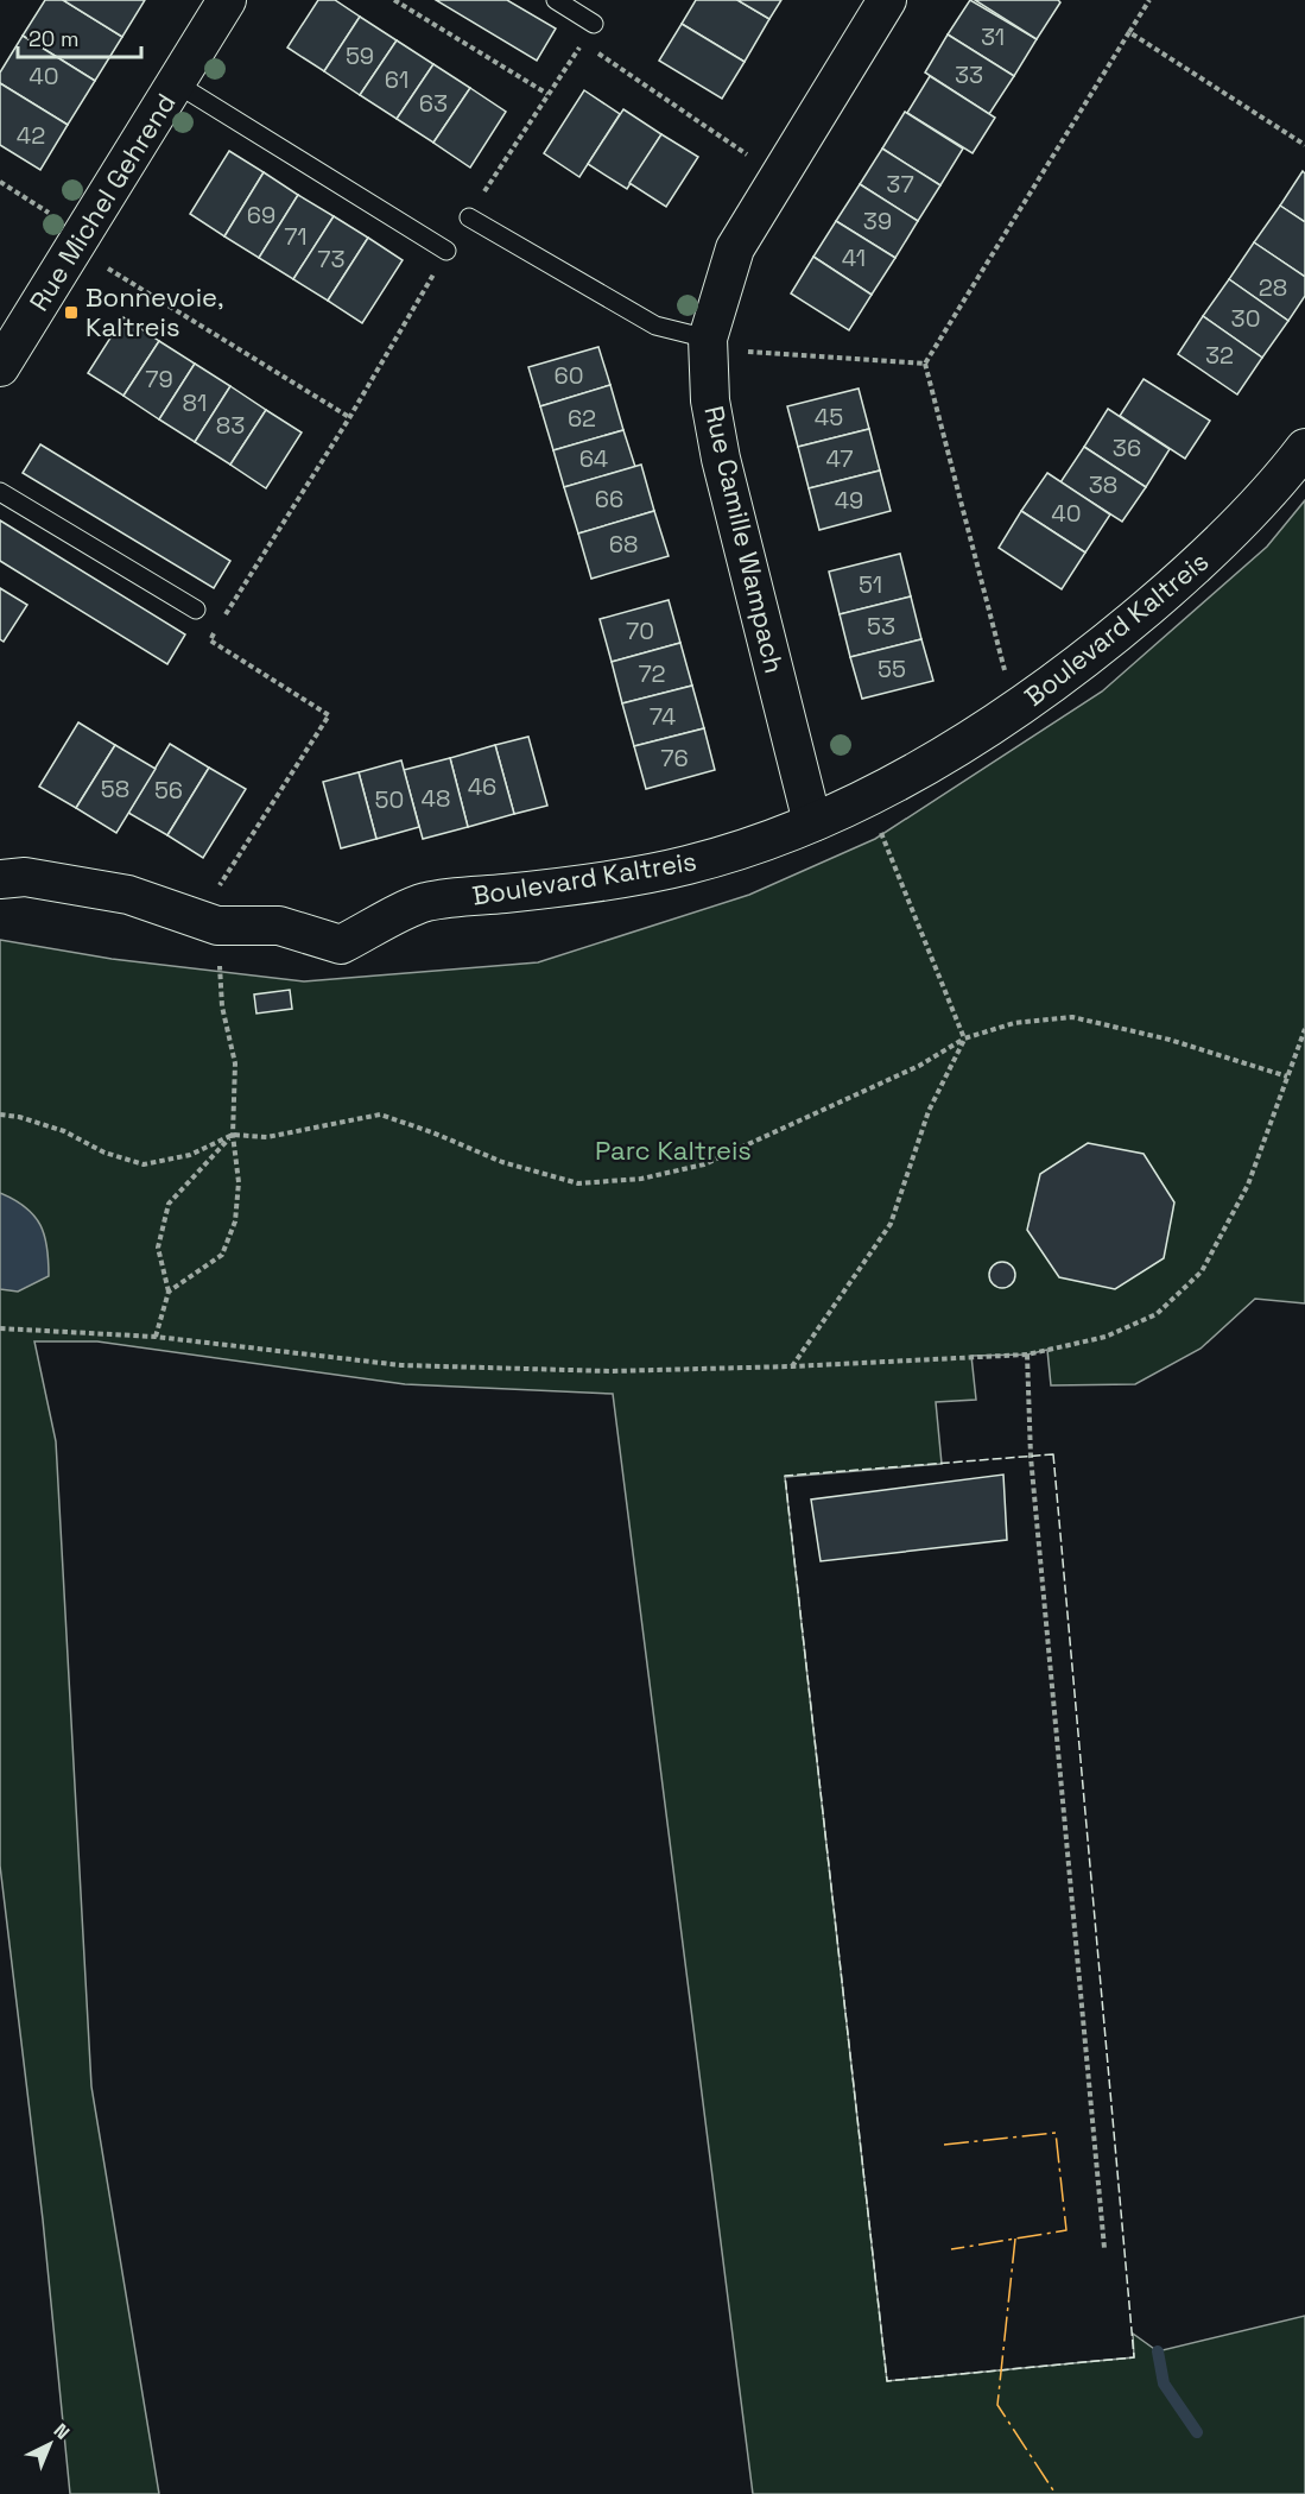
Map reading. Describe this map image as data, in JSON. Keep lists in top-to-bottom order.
{
  "streets": {
    "street": ["Rue Michel Gehrend", "Rue Camille Wampach", "Boulevard Kaltreis"]
  },
  "crossings": [
    ["Rue Camille Wampach", "Boulevard Kaltreis"]
  ],
  "parks": ["Parc Kaltreis"],
  "places": {
    "transit": ["Bonnevoie, Kaltreis"]
  },
  "house_numbers": [
    "31",
    "59",
    "33",
    "40",
    "61",
    "63",
    "42",
    "37",
    "69",
    "39",
    "71",
    "41",
    "73",
    "28",
    "30",
    "32",
    "60",
    "79",
    "81",
    "45",
    "62",
    "83",
    "36",
    "64",
    "47",
    "38",
    "66",
    "49",
    "40",
    "68",
    "51",
    "53",
    "70",
    "55",
    "72",
    "74",
    "76",
    "46",
    "58",
    "56",
    "48",
    "50"
  ],
  "scale_bar": "20 m",
  "north": "top right"
}
